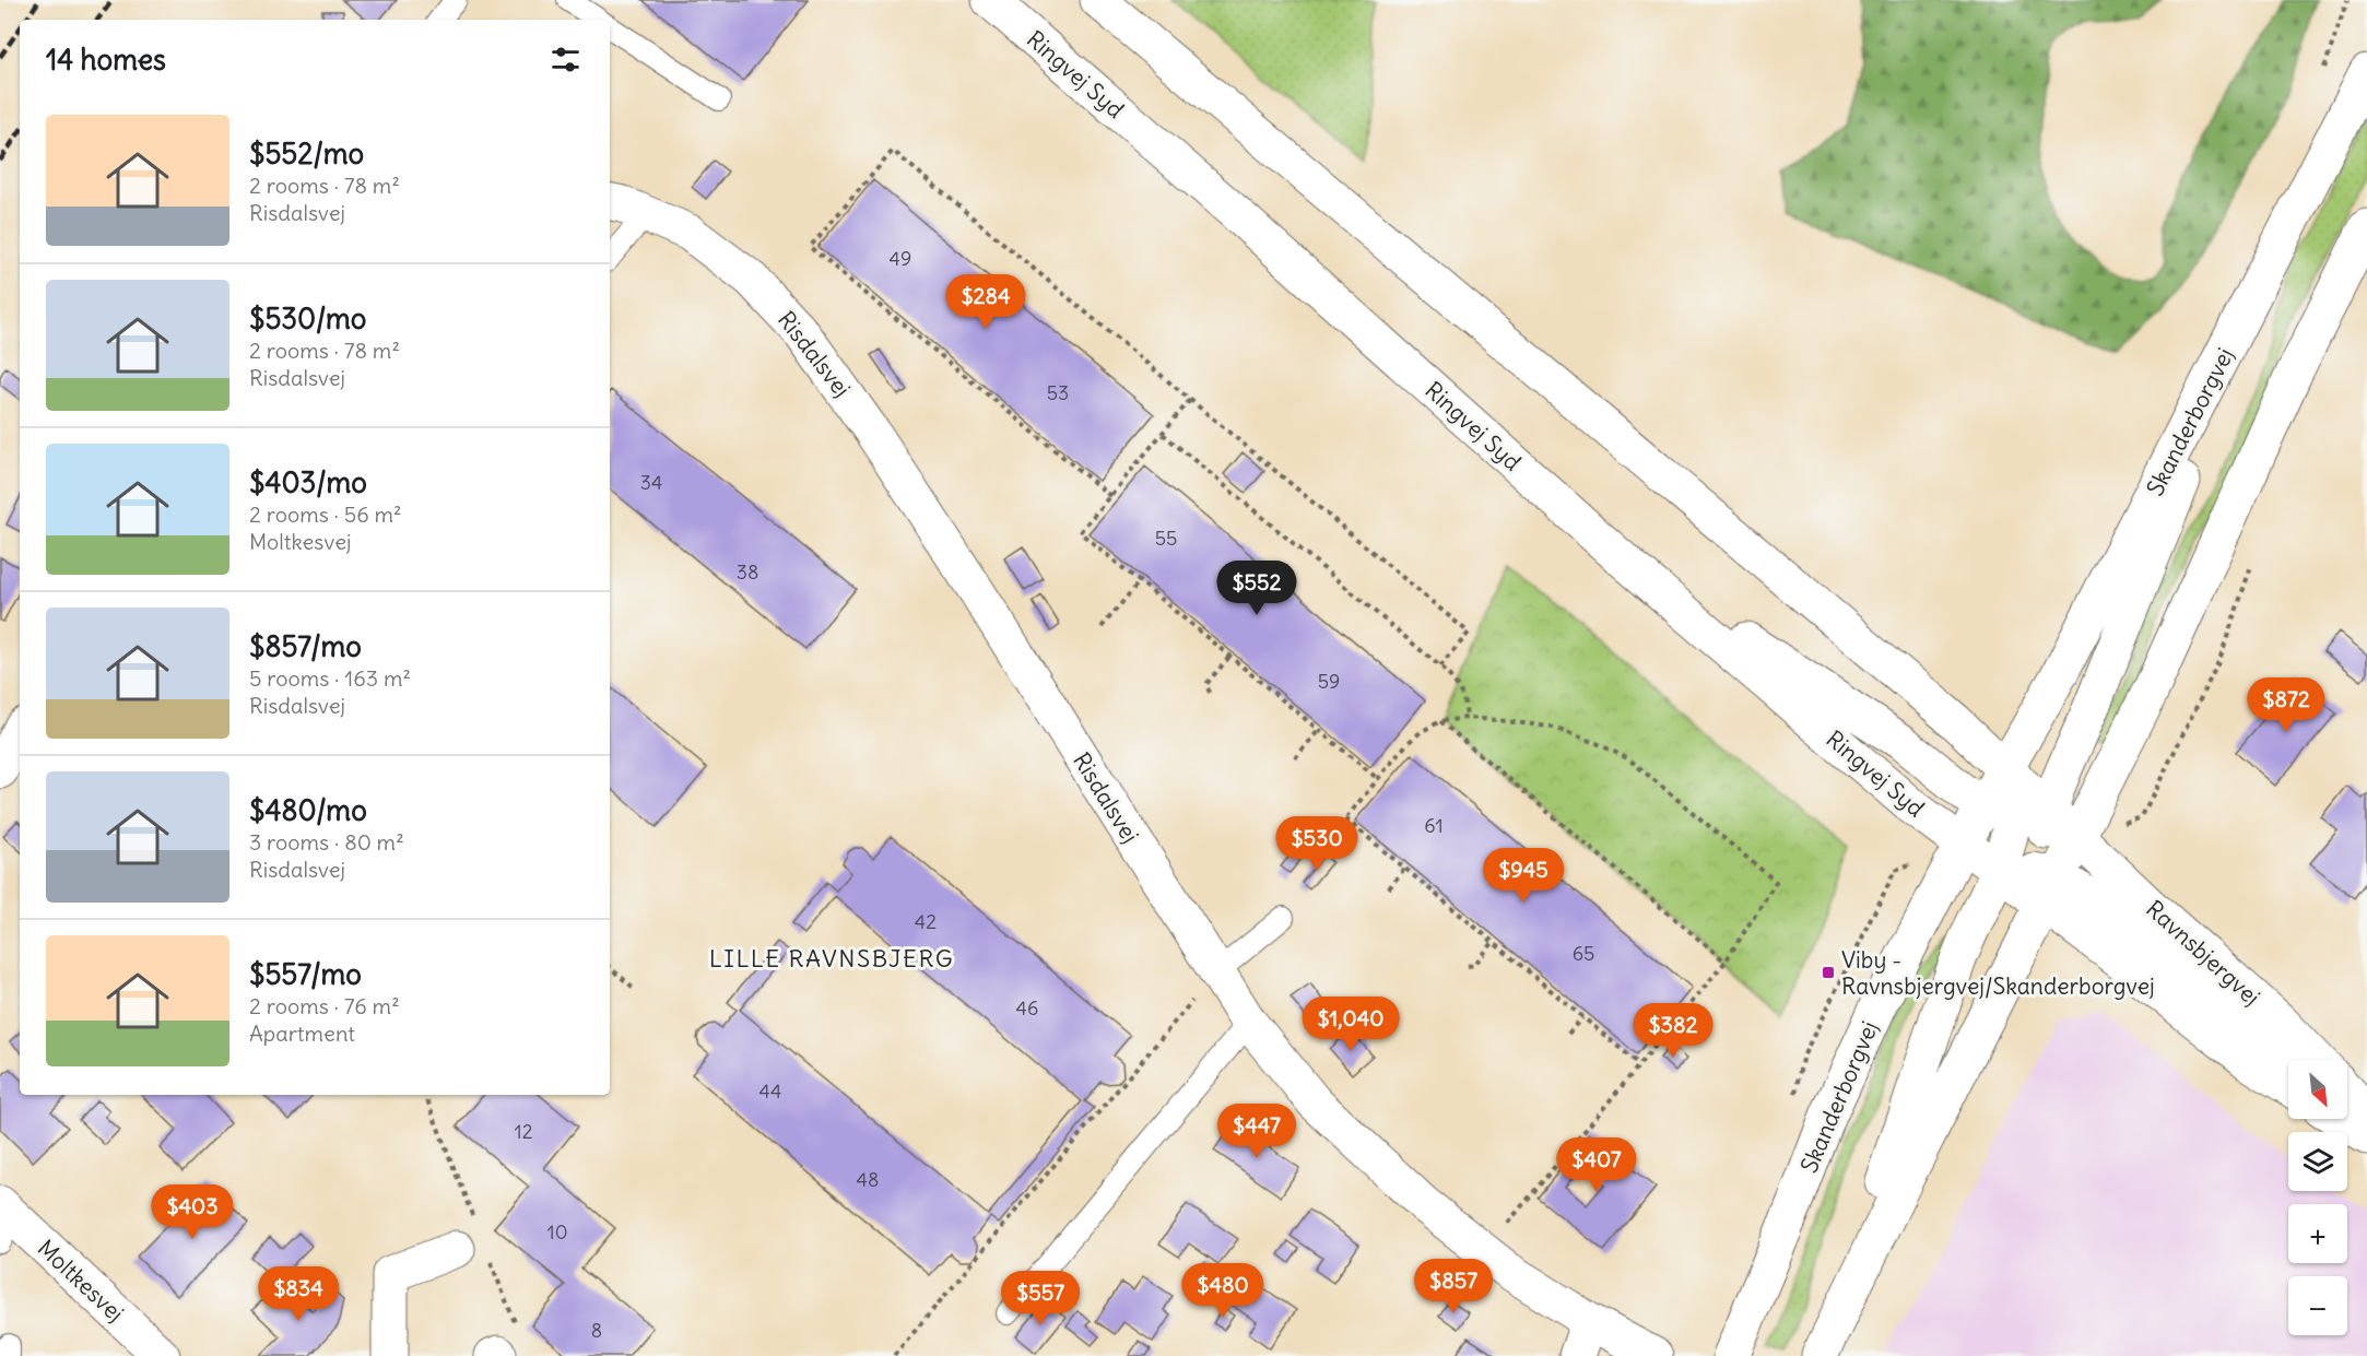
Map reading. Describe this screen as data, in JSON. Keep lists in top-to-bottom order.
{
  "streets": {
    "main road": [
      "Ringvej Syd",
      "Risdalsvej",
      "Skanderborgvej",
      "Ravnsbjergvej",
      "Moltkesvej"
    ]
  },
  "crossings": [
    ["Ringvej Syd", "Skanderborgvej"]
  ],
  "districts": ["LILLE RAVNSBJERG"],
  "places": {
    "transit": ["Viby - Ravnsbjergvej/Skanderborgvej"]
  },
  "house_numbers": [
    "49",
    "53",
    "34",
    "55",
    "38",
    "59",
    "61",
    "42",
    "65",
    "46",
    "44",
    "12",
    "48",
    "10",
    "8"
  ],
  "north": "bottom right",
  "page": {
    "heading": "14 homes",
    "list": [
      {
        "name": "$552/mo",
        "note": "2 rooms · 78 m² · Risdalsvej"
      },
      {
        "name": "$530/mo",
        "note": "2 rooms · 78 m² · Risdalsvej"
      },
      {
        "name": "$403/mo",
        "note": "2 rooms · 56 m² · Moltkesvej"
      },
      {
        "name": "$857/mo",
        "note": "5 rooms · 163 m² · Risdalsvej"
      },
      {
        "name": "$480/mo",
        "note": "3 rooms · 80 m² · Risdalsvej"
      },
      {
        "name": "$557/mo",
        "note": "2 rooms · 76 m² · Apartment"
      }
    ],
    "price": [
      "$284",
      "$552",
      "$872",
      "$530",
      "$945",
      "$1,040",
      "$382",
      "$447",
      "$407",
      "$403",
      "$857",
      "$480",
      "$834",
      "$557"
    ],
    "map_buttons": ["+", "−"]
  }
}
